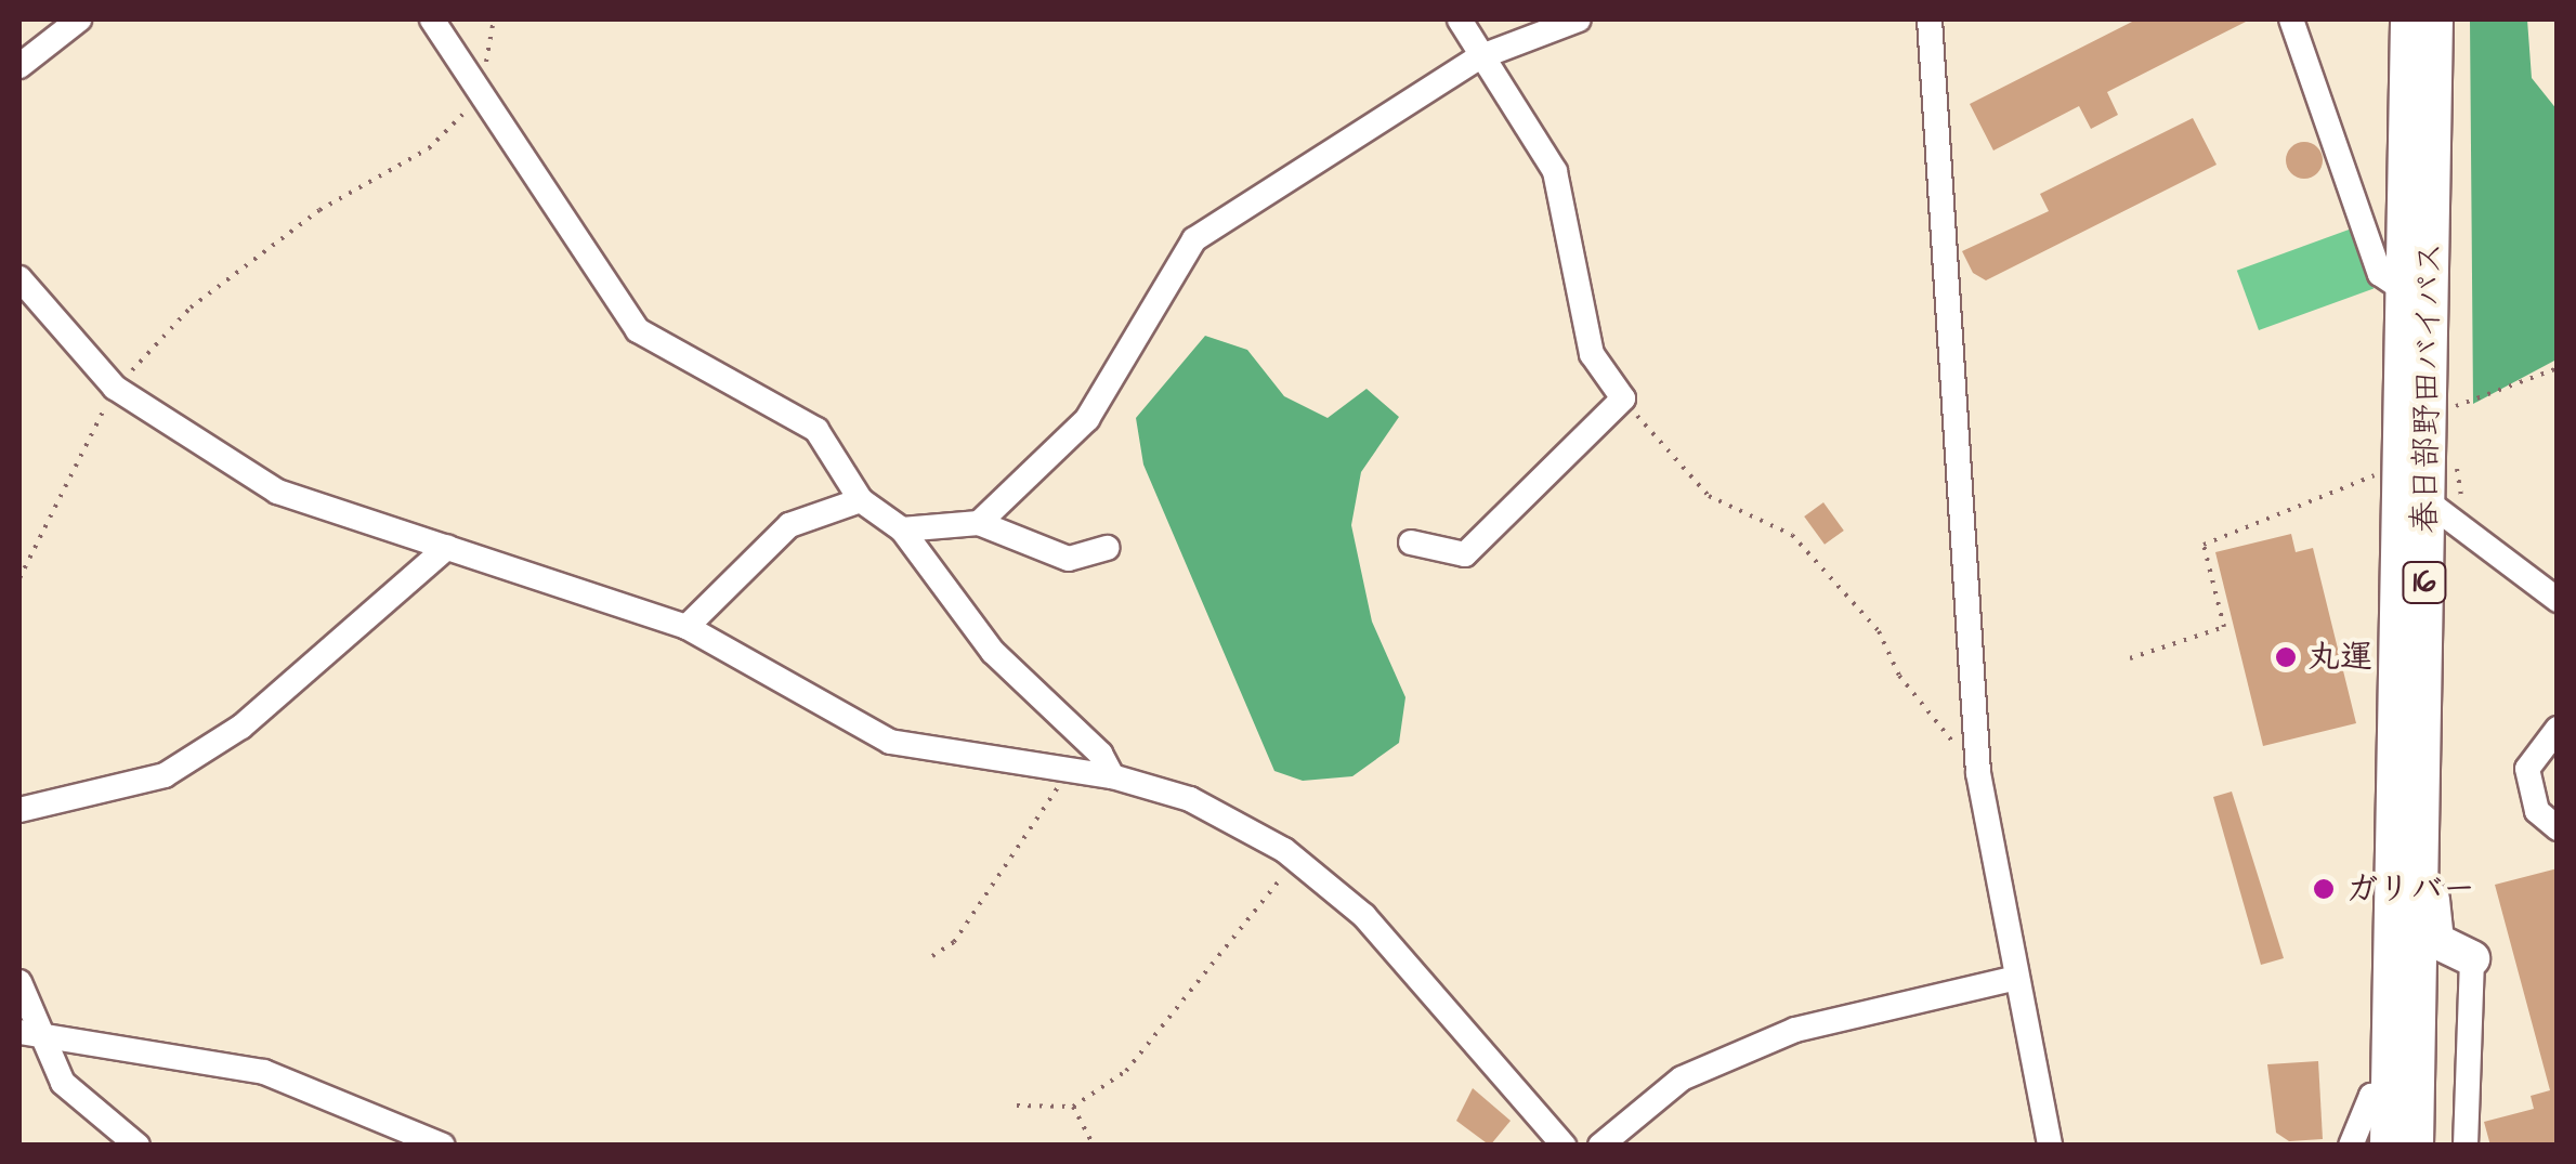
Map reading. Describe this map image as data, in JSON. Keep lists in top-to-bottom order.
{
  "streets": {
    "highway": ["春日部野田バイパス", "16"]
  },
  "places": ["丸運", "ガリバー"]
}
